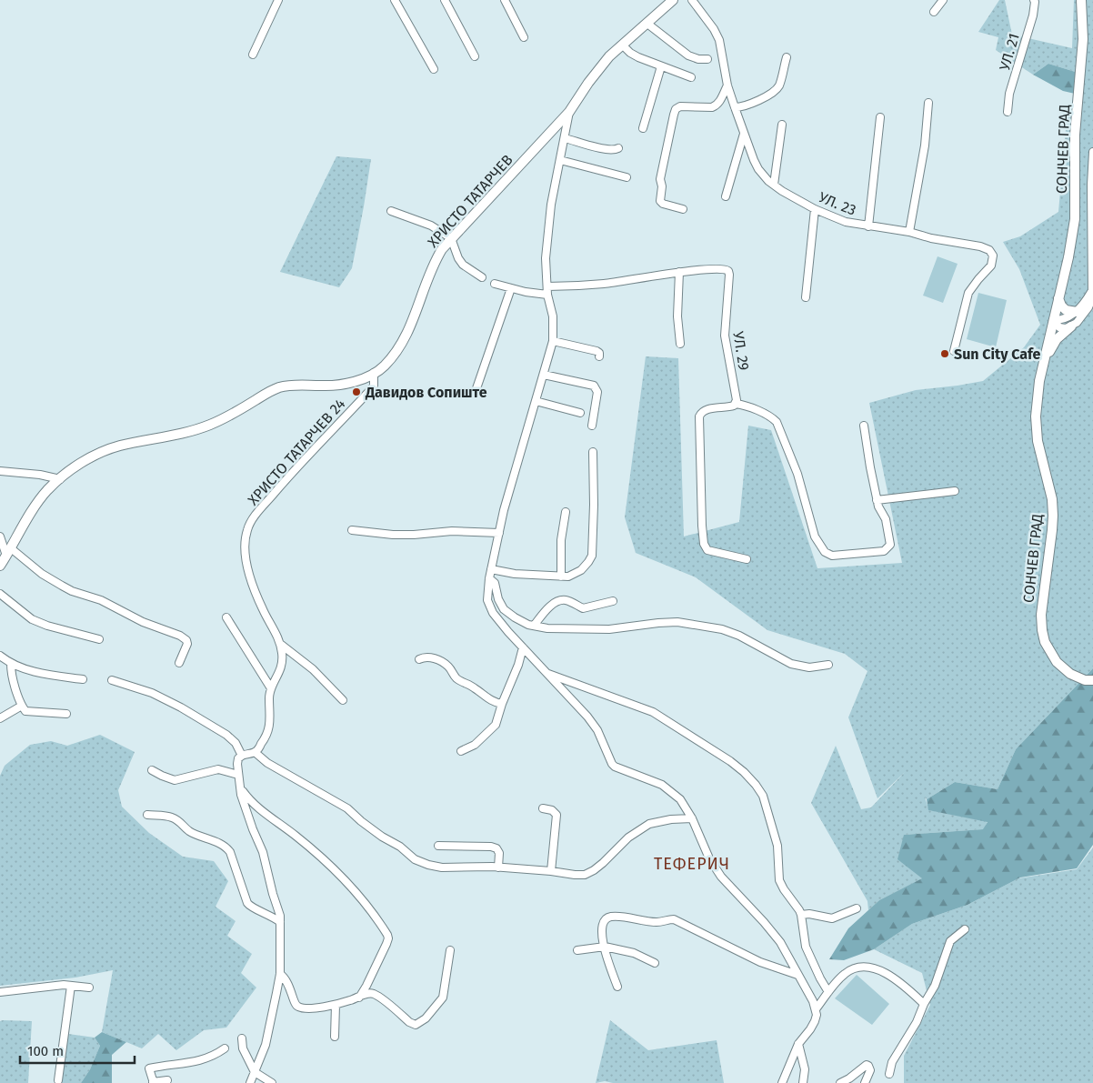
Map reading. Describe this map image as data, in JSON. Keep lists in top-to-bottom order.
{
  "streets": {
    "main road": ["СОНЧЕВ ГРАД", "ХРИСТО ТАТАРЧЕВ"],
    "street": [
      "УЛ. 21",
      "УЛ. 23",
      "УЛ. 29",
      "ХРИСТО ТАТАРЧЕВ 24"
    ]
  },
  "crossings": [
    ["ХРИСТО ТАТАРЧЕВ", "ХРИСТО ТАТАРЧЕВ 24"]
  ],
  "districts": ["ТЕФЕРИЧ"],
  "places": ["Sun City Cafe", "Давидов Сопиште"],
  "scale_bar": "100 m"
}
